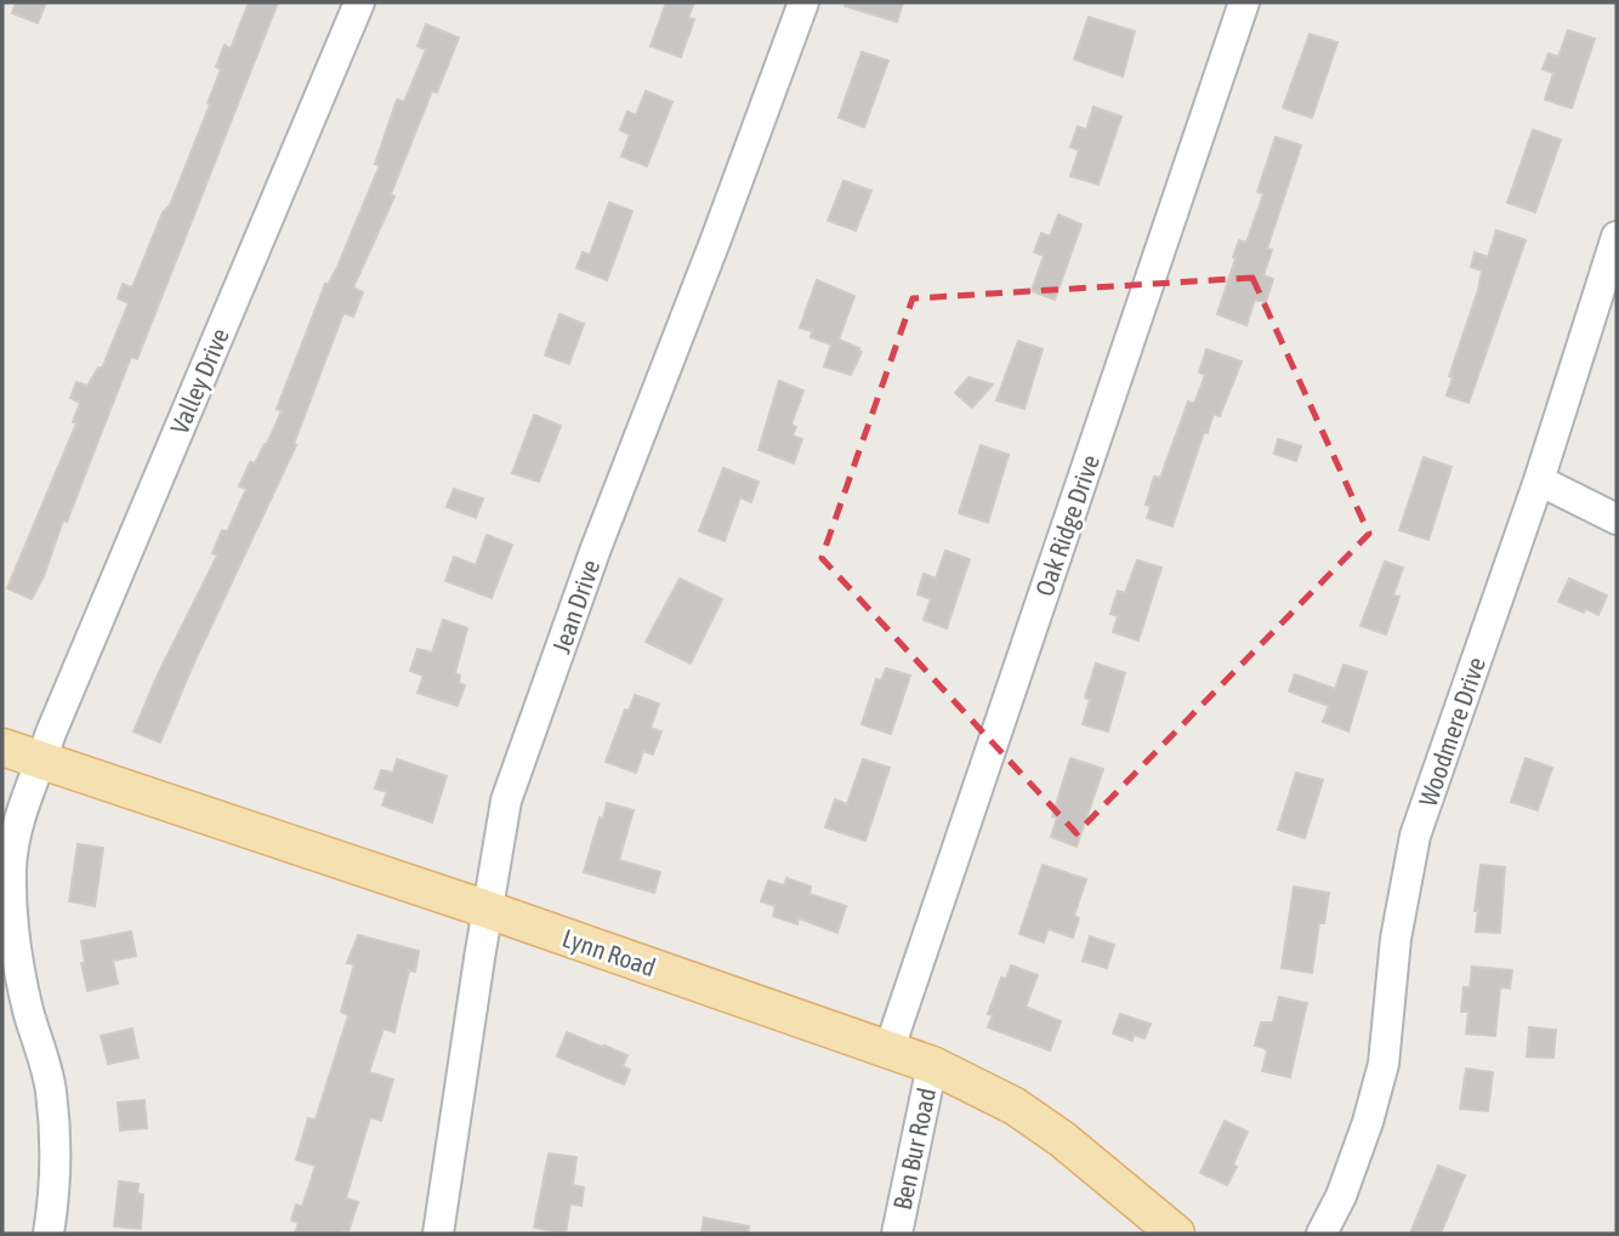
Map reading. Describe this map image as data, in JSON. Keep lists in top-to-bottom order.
{
  "streets": {
    "main road": ["Lynn Road"],
    "street": [
      "Valley Drive",
      "Oak Ridge Drive",
      "Jean Drive",
      "Woodmere Drive",
      "Ben Bur Road"
    ]
  },
  "crossings": [
    ["Valley Drive", "Lynn Road"],
    ["Oak Ridge Drive", "Lynn Road"],
    ["Jean Drive", "Lynn Road"],
    ["Lynn Road", "Ben Bur Road"]
  ]
}
